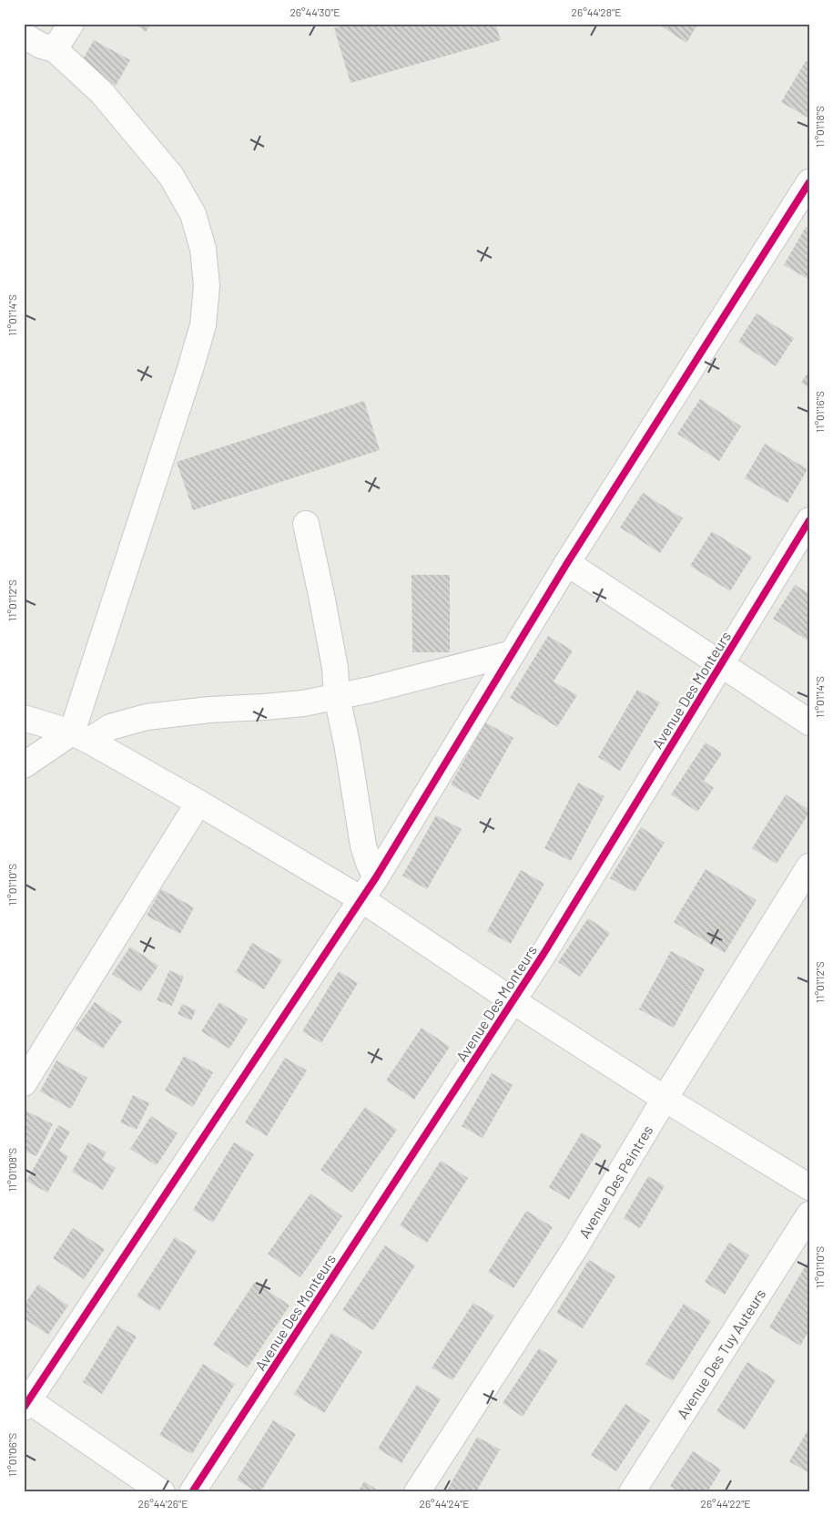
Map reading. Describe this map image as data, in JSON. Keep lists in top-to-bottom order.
{
  "streets": {
    "street": ["Avenue Des Monteurs", "Avenue Des Peintres", "Avenue Des Tuy Auteurs"]
  },
  "coordinates": [
    "26°44'30\"E",
    "26°44'28\"E",
    "11°01'18\"S",
    "11°01'14\"S",
    "11°01'16\"S",
    "11°01'12\"S",
    "11°01'10\"S",
    "11°01'08\"S",
    "11°01'06\"S",
    "26°44'26\"E",
    "26°44'24\"E",
    "26°44'22\"E"
  ]
}
